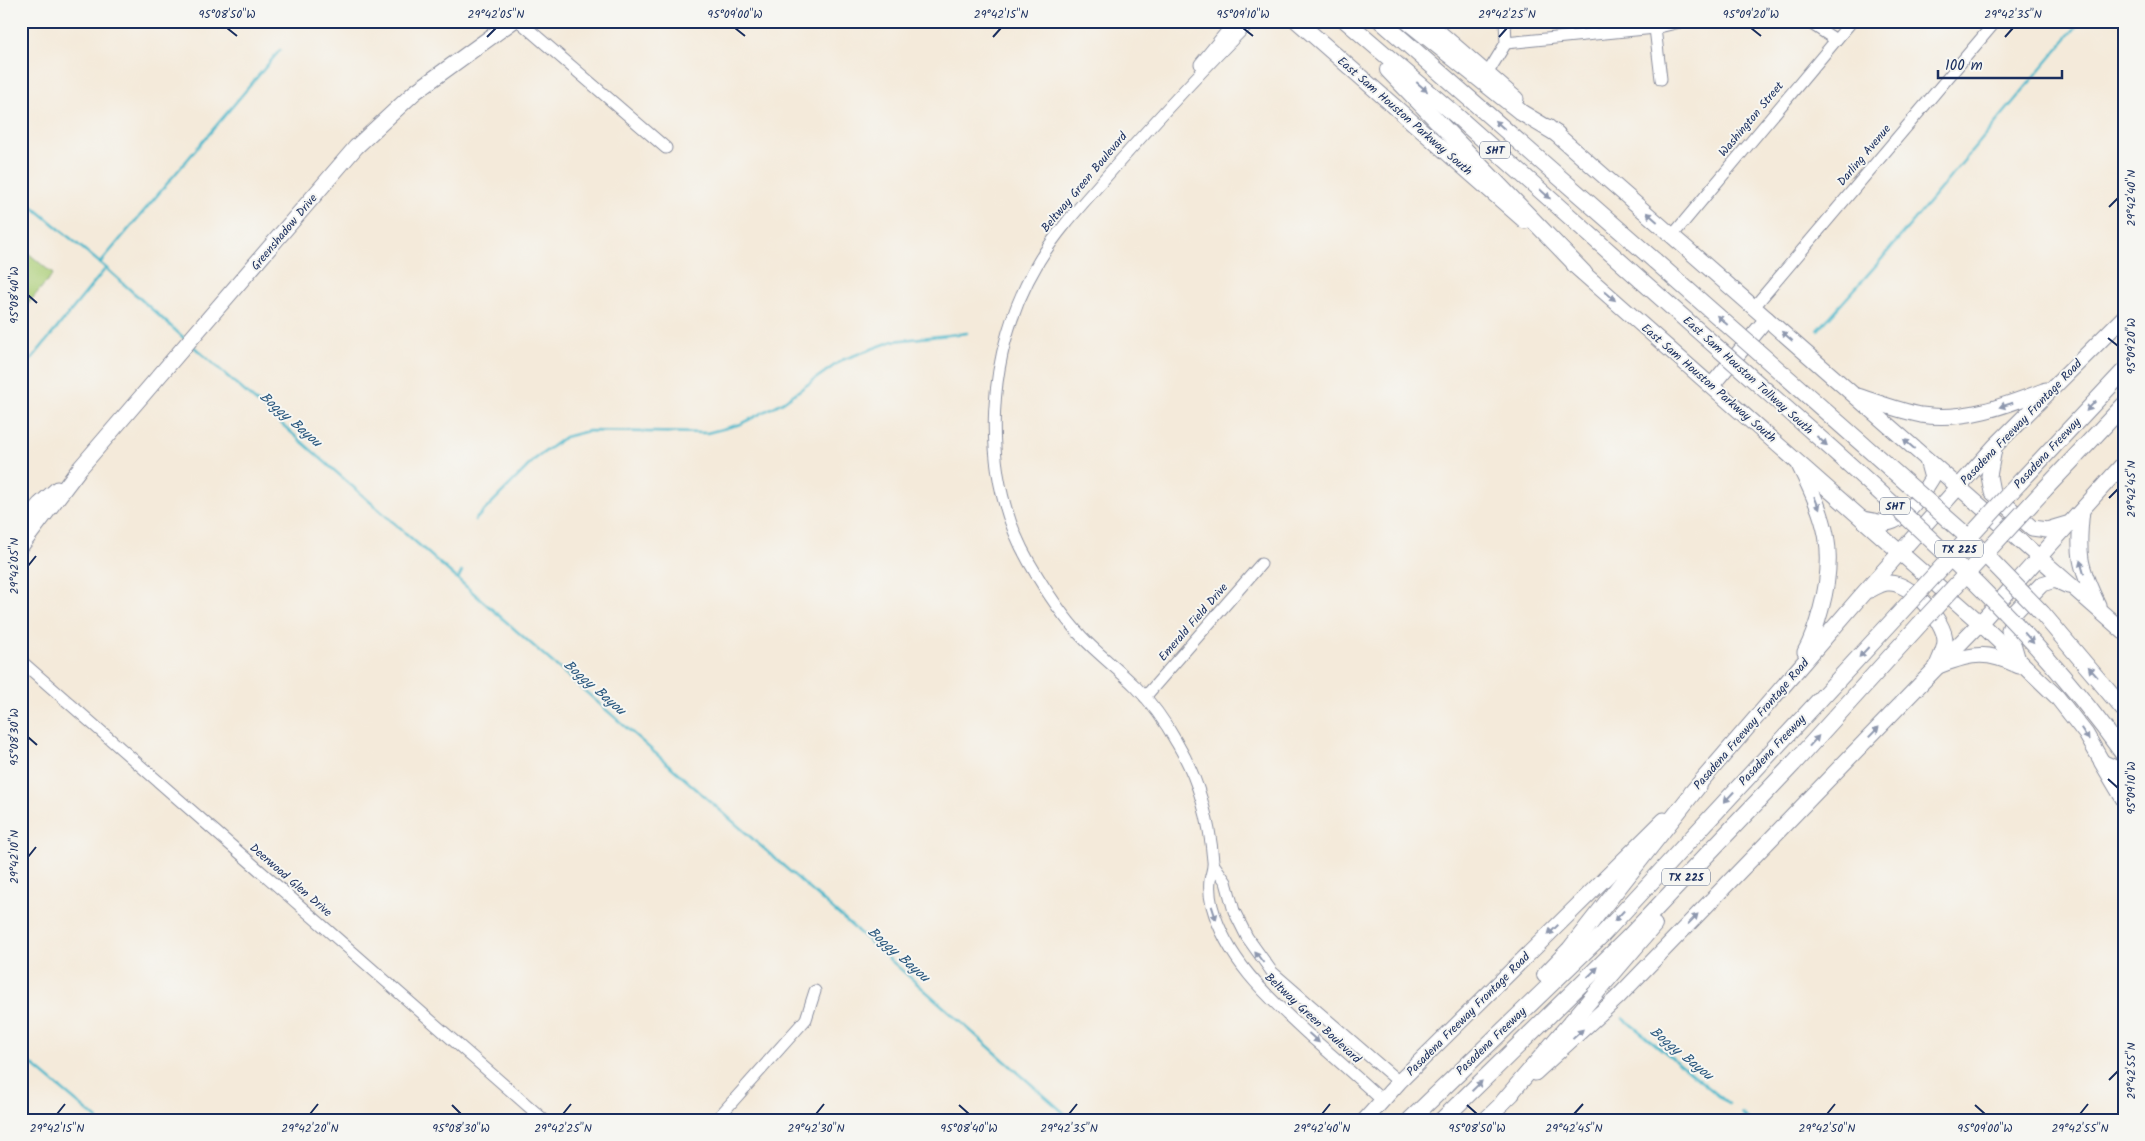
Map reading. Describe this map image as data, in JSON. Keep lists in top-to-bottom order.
{
  "streets": {
    "highway": [
      "SHT",
      "East Sam Houston Tollway South",
      "Pasadena Freeway",
      "TX 225"
    ],
    "main road": ["East Sam Houston Parkway South", "Greenshadow Drive", "Pasadena Freeway Frontage Road"],
    "street": [
      "Washington Street",
      "Darling Avenue",
      "Beltway Green Boulevard",
      "Emerald Field Drive",
      "Deerwood Glen Drive"
    ]
  },
  "crossings": [
    ["East Sam Houston Parkway South", "Pasadena Freeway Frontage Road"],
    ["Beltway Green Boulevard", "Pasadena Freeway Frontage Road"],
    ["Beltway Green Boulevard", "Emerald Field Drive"]
  ],
  "water": ["Boggy Bayou"],
  "scale_bar": "100 m",
  "coordinates": [
    "95°08'50\"W",
    "29°42'05\"N",
    "95°09'00\"W",
    "29°42'15\"N",
    "95°09'10\"W",
    "29°42'25\"N",
    "95°09'20\"W",
    "29°42'35\"N",
    "29°42'40\"N",
    "95°08'40\"W",
    "29°42'45\"N",
    "95°08'30\"W",
    "29°42'10\"N",
    "29°42'55\"N",
    "29°42'20\"N",
    "29°42'30\"N",
    "29°42'50\"N"
  ]
}
